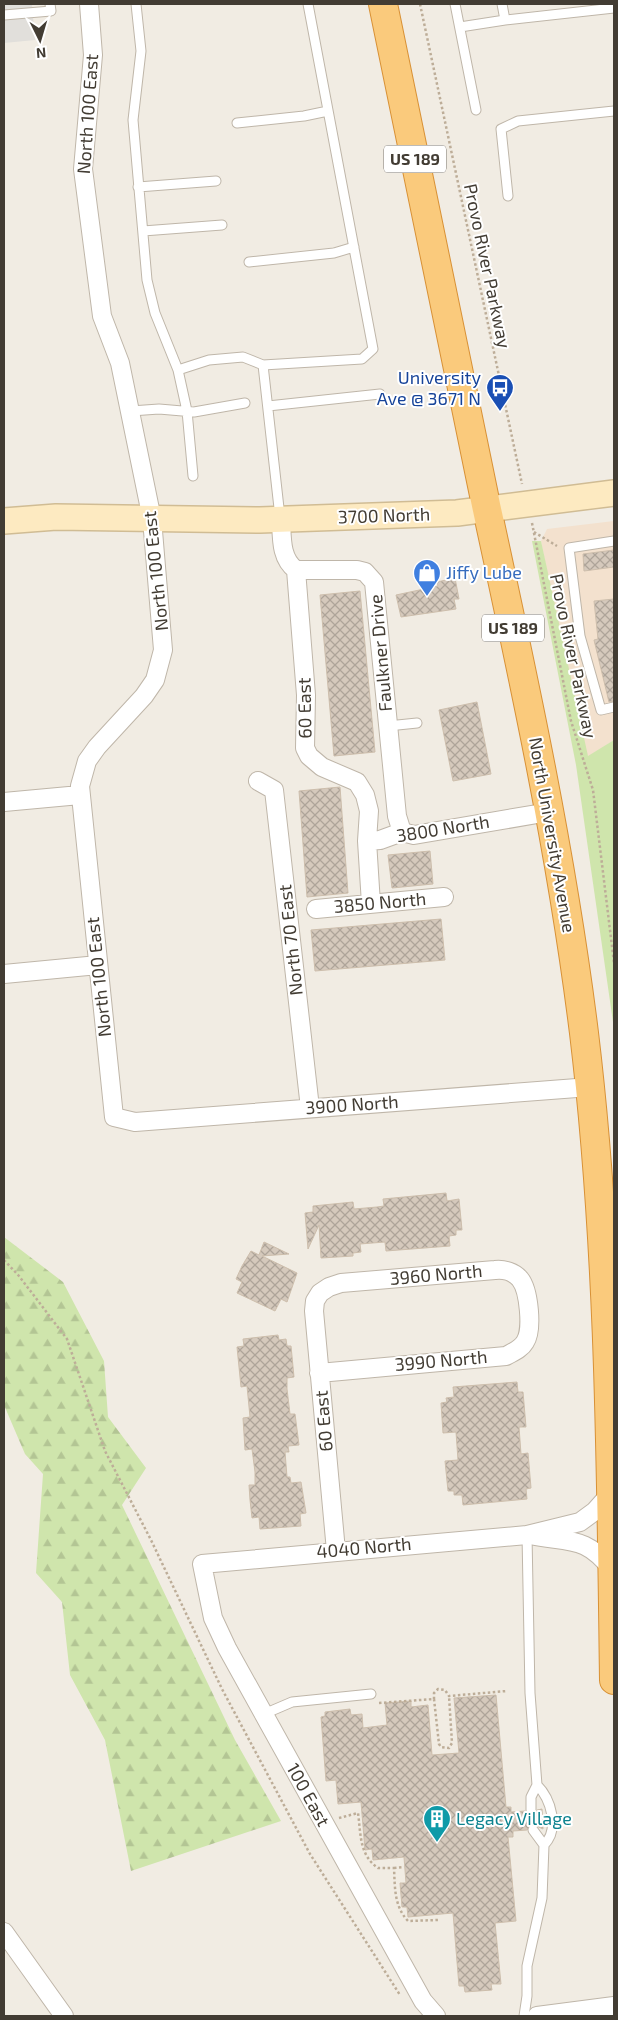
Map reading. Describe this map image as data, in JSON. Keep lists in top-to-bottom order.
{
  "streets": {
    "highway": ["US 189", "North University Avenue"],
    "main road": ["3700 North"],
    "street": [
      "North 100 East",
      "Faulkner Drive",
      "60 East",
      "3800 North",
      "3850 North",
      "North 70 East",
      "3900 North",
      "3960 North",
      "3990 North",
      "4040 North",
      "100 East"
    ],
    "path": ["Provo River Parkway"]
  },
  "crossings": [
    ["North 100 East", "3700 North"],
    ["North 100 East", "3900 North"],
    ["Provo River Parkway", "3700 North"],
    ["3700 North", "North University Avenue"],
    ["Faulkner Drive", "60 East"],
    ["Faulkner Drive", "3800 North"],
    ["60 East", "3800 North"],
    ["60 East", "3850 North"],
    ["60 East", "3960 North"],
    ["60 East", "3990 North"],
    ["60 East", "4040 North"],
    ["3800 North", "North University Avenue"],
    ["North University Avenue", "3900 North"],
    ["North University Avenue", "4040 North"],
    ["North 70 East", "3900 North"],
    ["3960 North", "3990 North"],
    ["4040 North", "100 East"]
  ],
  "places": {
    "bus stop": ["University Ave @ 3671 N"],
    "shop": ["Jiffy Lube"],
    "building": ["Legacy Village"]
  },
  "north": "bottom"
}
